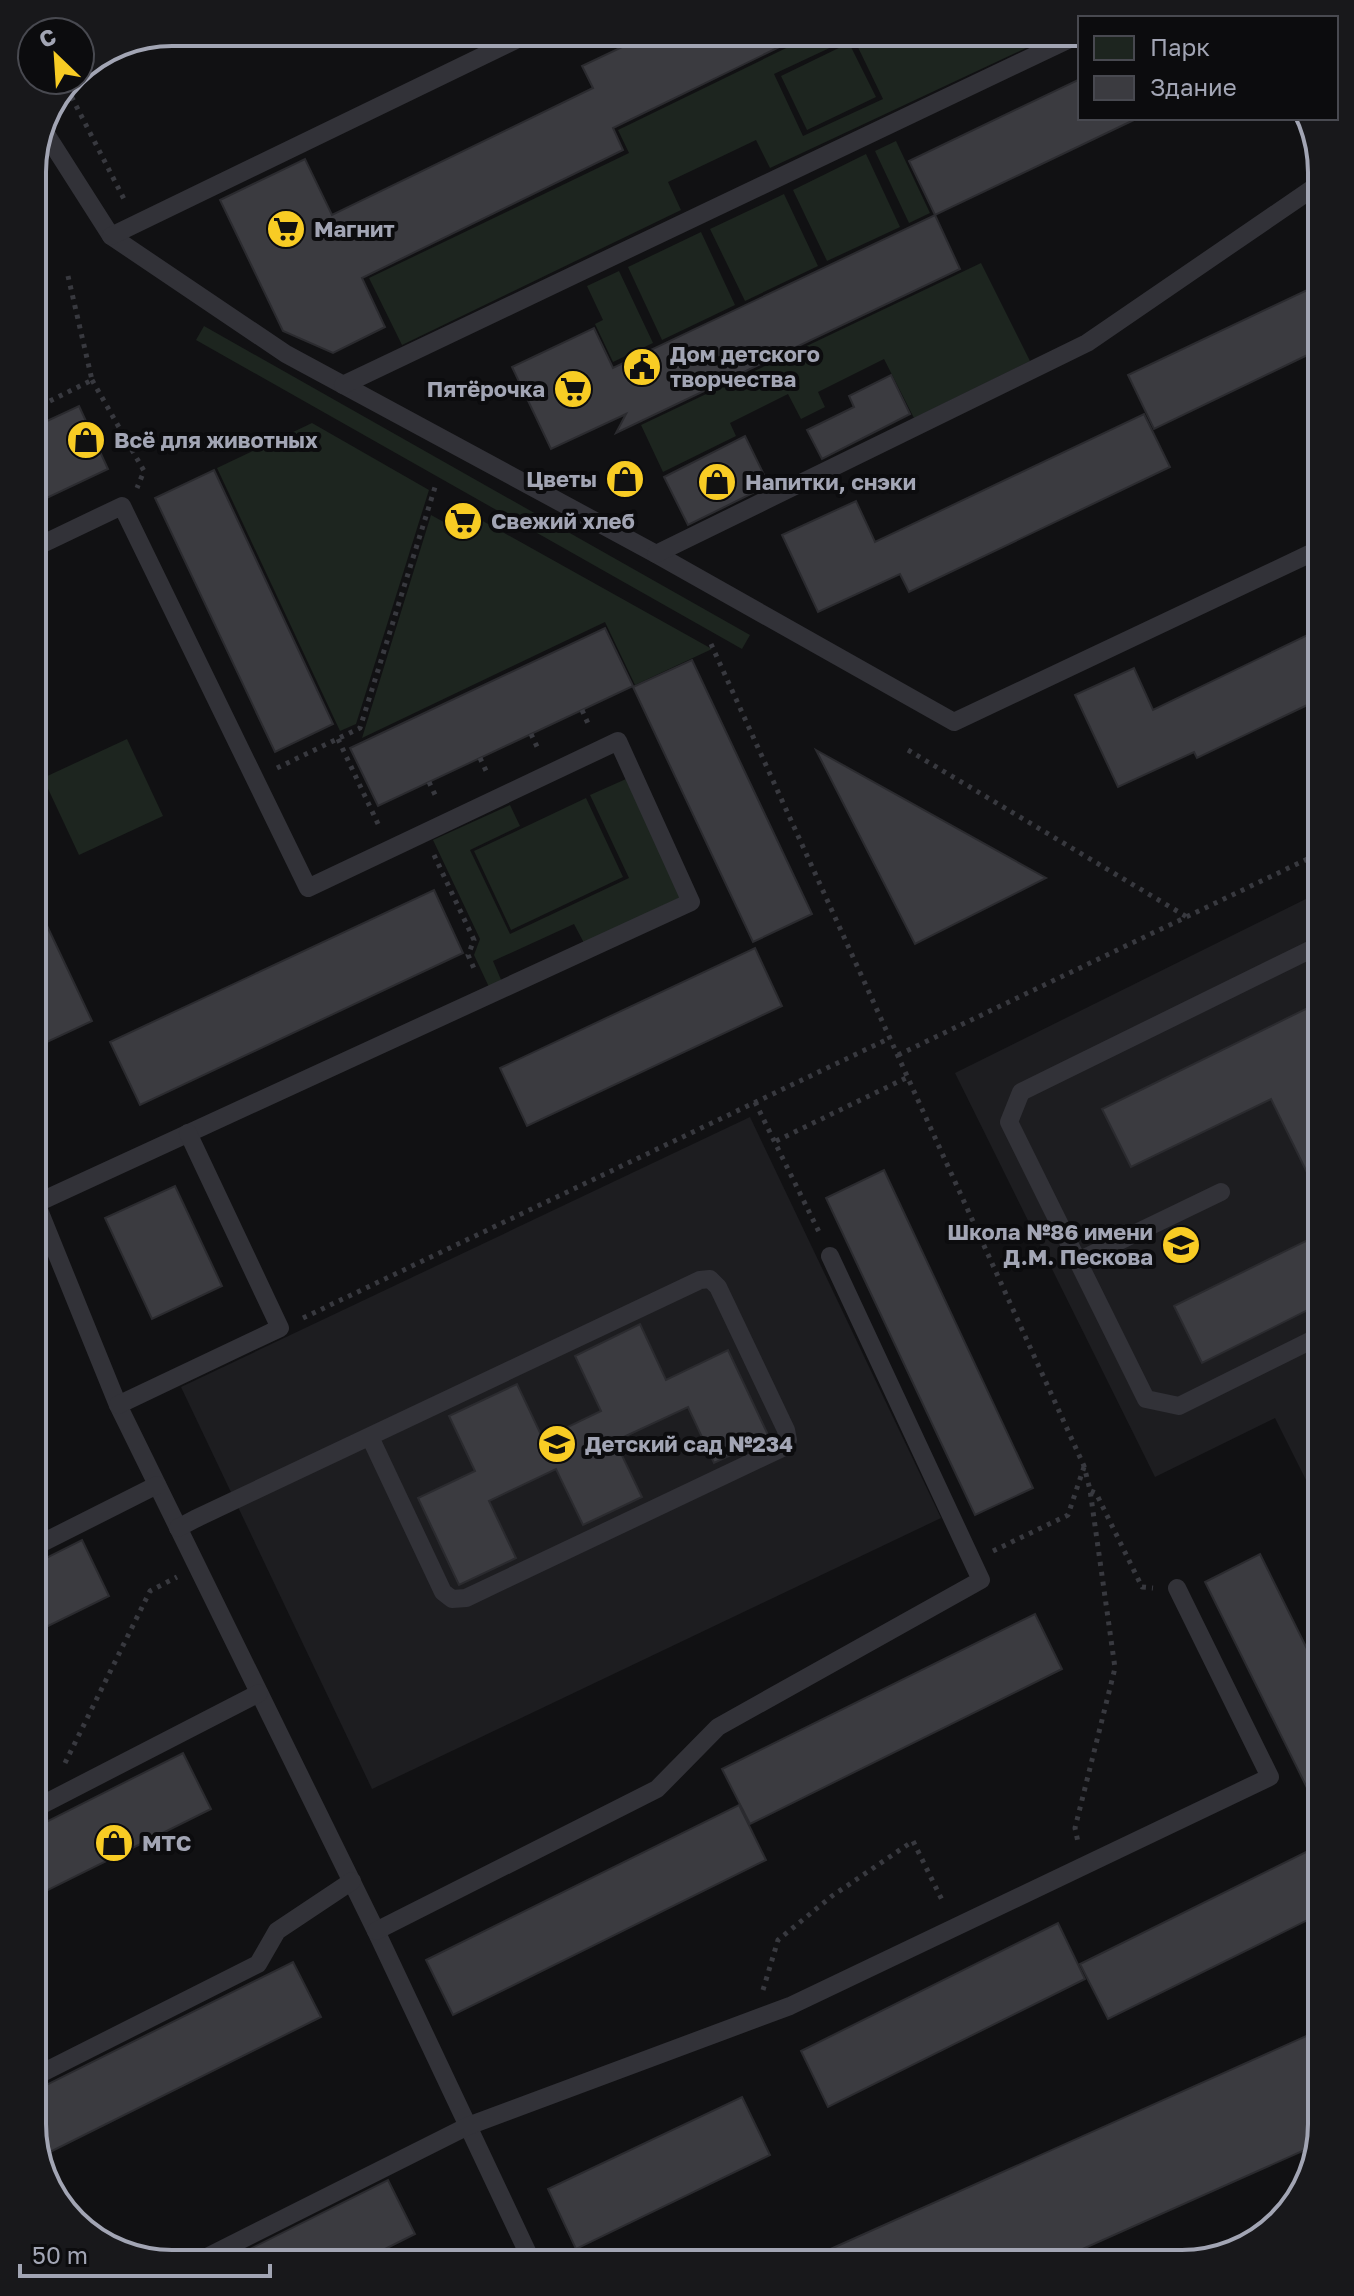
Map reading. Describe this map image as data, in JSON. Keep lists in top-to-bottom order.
{
  "places": {
    "supermarket": ["Магнит", "Пятёрочка", "Свежий хлеб"],
    "public building": ["Дом детского творчества"],
    "shop": [
      "Всё для животных",
      "Цветы",
      "Напитки, снэки",
      "МТС"
    ],
    "school or university": ["Школа №86 имени Д.М. Пескова", "Детский сад №234"]
  },
  "legend": ["Парк", "Здание"],
  "scale_bar": "50 m",
  "north": "top left"
}
